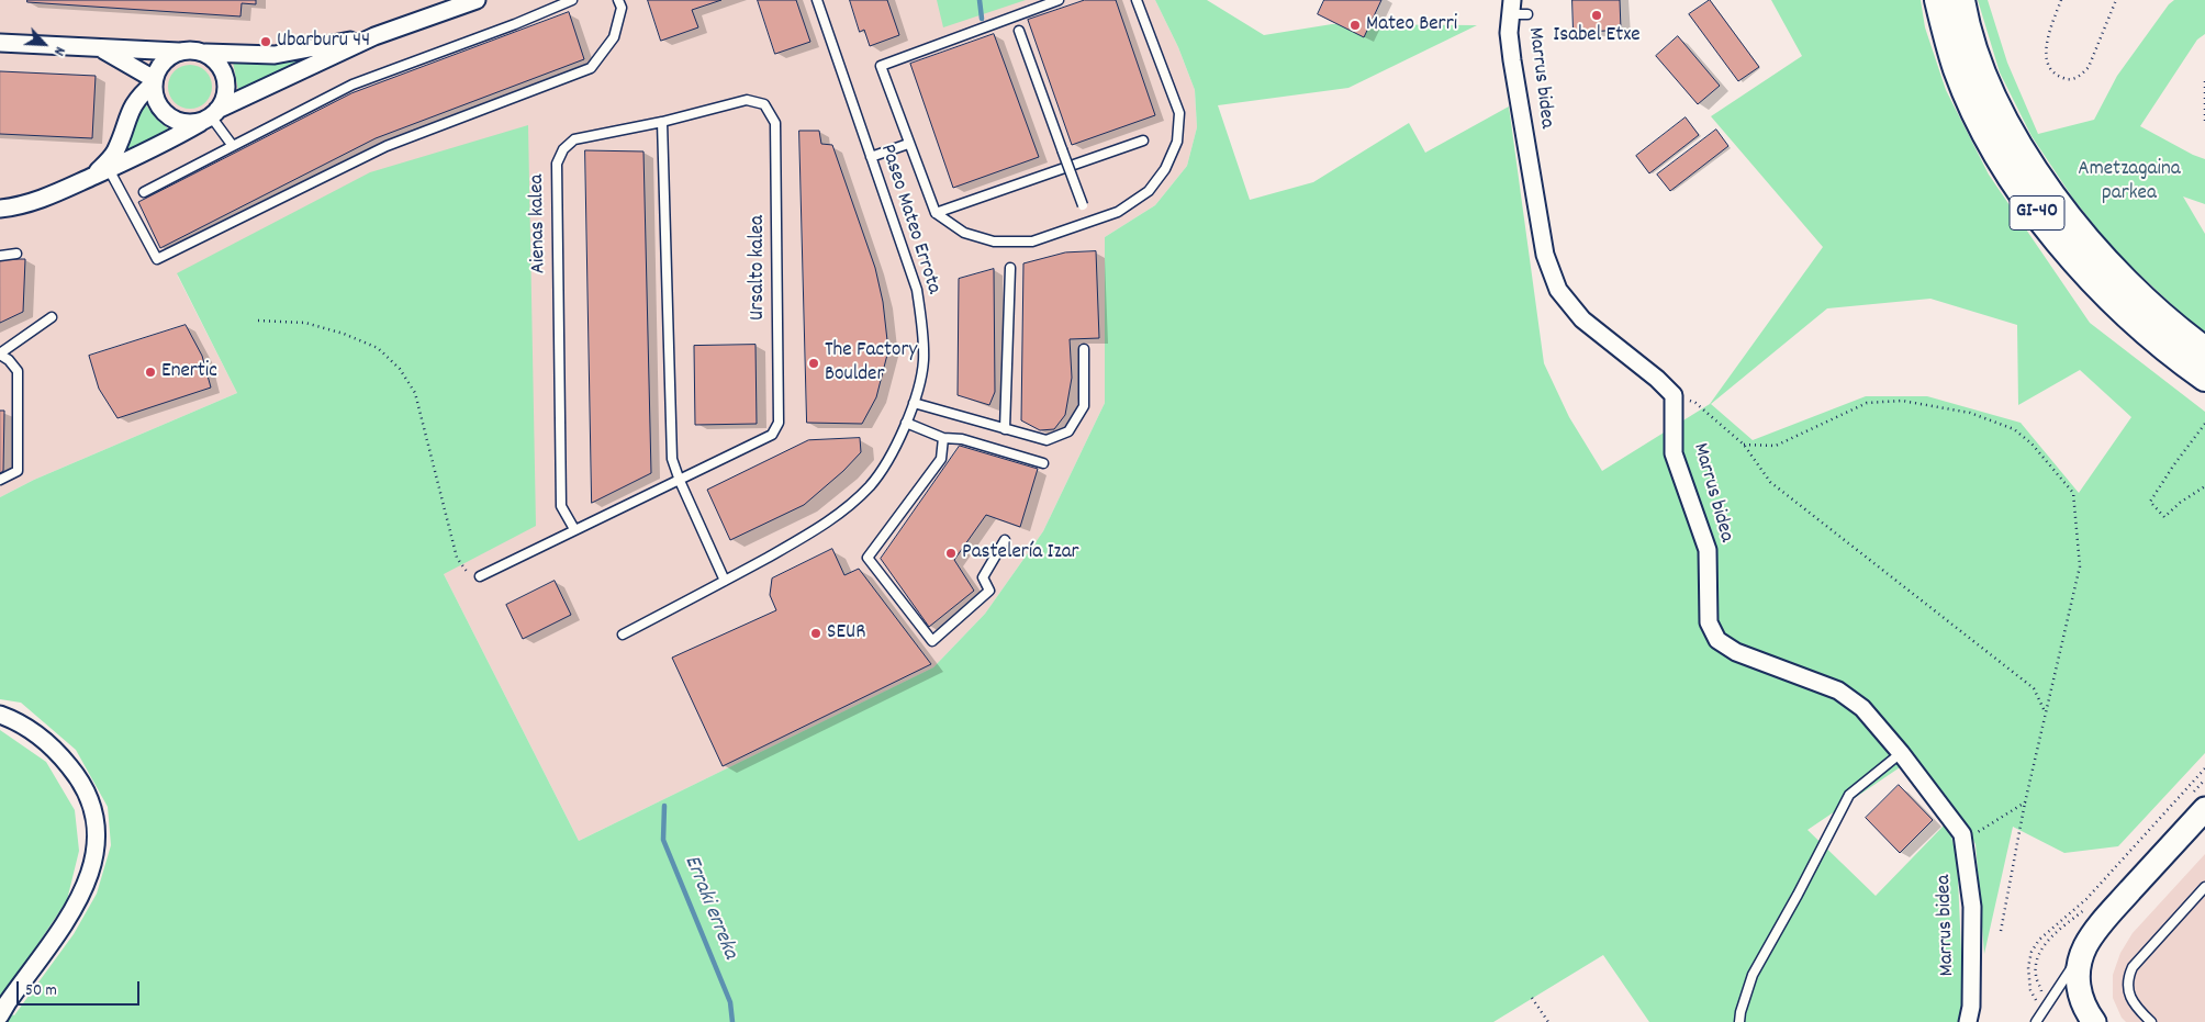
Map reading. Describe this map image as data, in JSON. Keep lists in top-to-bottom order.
{
  "streets": {
    "main road": ["GI-40"],
    "street": ["Marrus bidea"],
    "lane": ["Paseo Mateo Errota", "Aienas kalea", "Ursalto kalea"]
  },
  "crossings": [
    ["Aienas kalea", "Ursalto kalea"]
  ],
  "water": ["Erraki erreka"],
  "parks": ["Ametzagaina parkea"],
  "places": [
    "Isabel Etxe",
    "Mateo Berri",
    "Ubarburu 44",
    "The Factory Boulder",
    "Enertic",
    "Pastelería Izar",
    "SEUR"
  ],
  "scale_bar": "50 m",
  "north": "bottom right"
}
